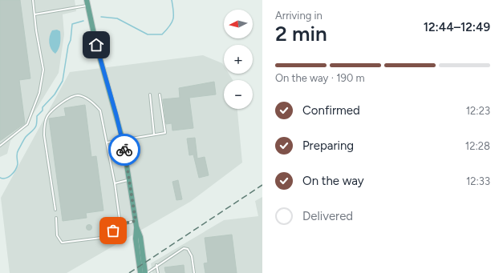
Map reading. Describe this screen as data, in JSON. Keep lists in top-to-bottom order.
{
  "north": "left",
  "page": {
    "heading": ["2 min", "Arriving in", "12:44–12:49"],
    "map_buttons": ["+", "−"],
    "bar": "On the way · 190 m",
    "list": [
      ["Confirmed", "12:23"],
      ["Preparing", "12:28"],
      ["On the way", "12:33"],
      "Delivered"
    ]
  }
}
